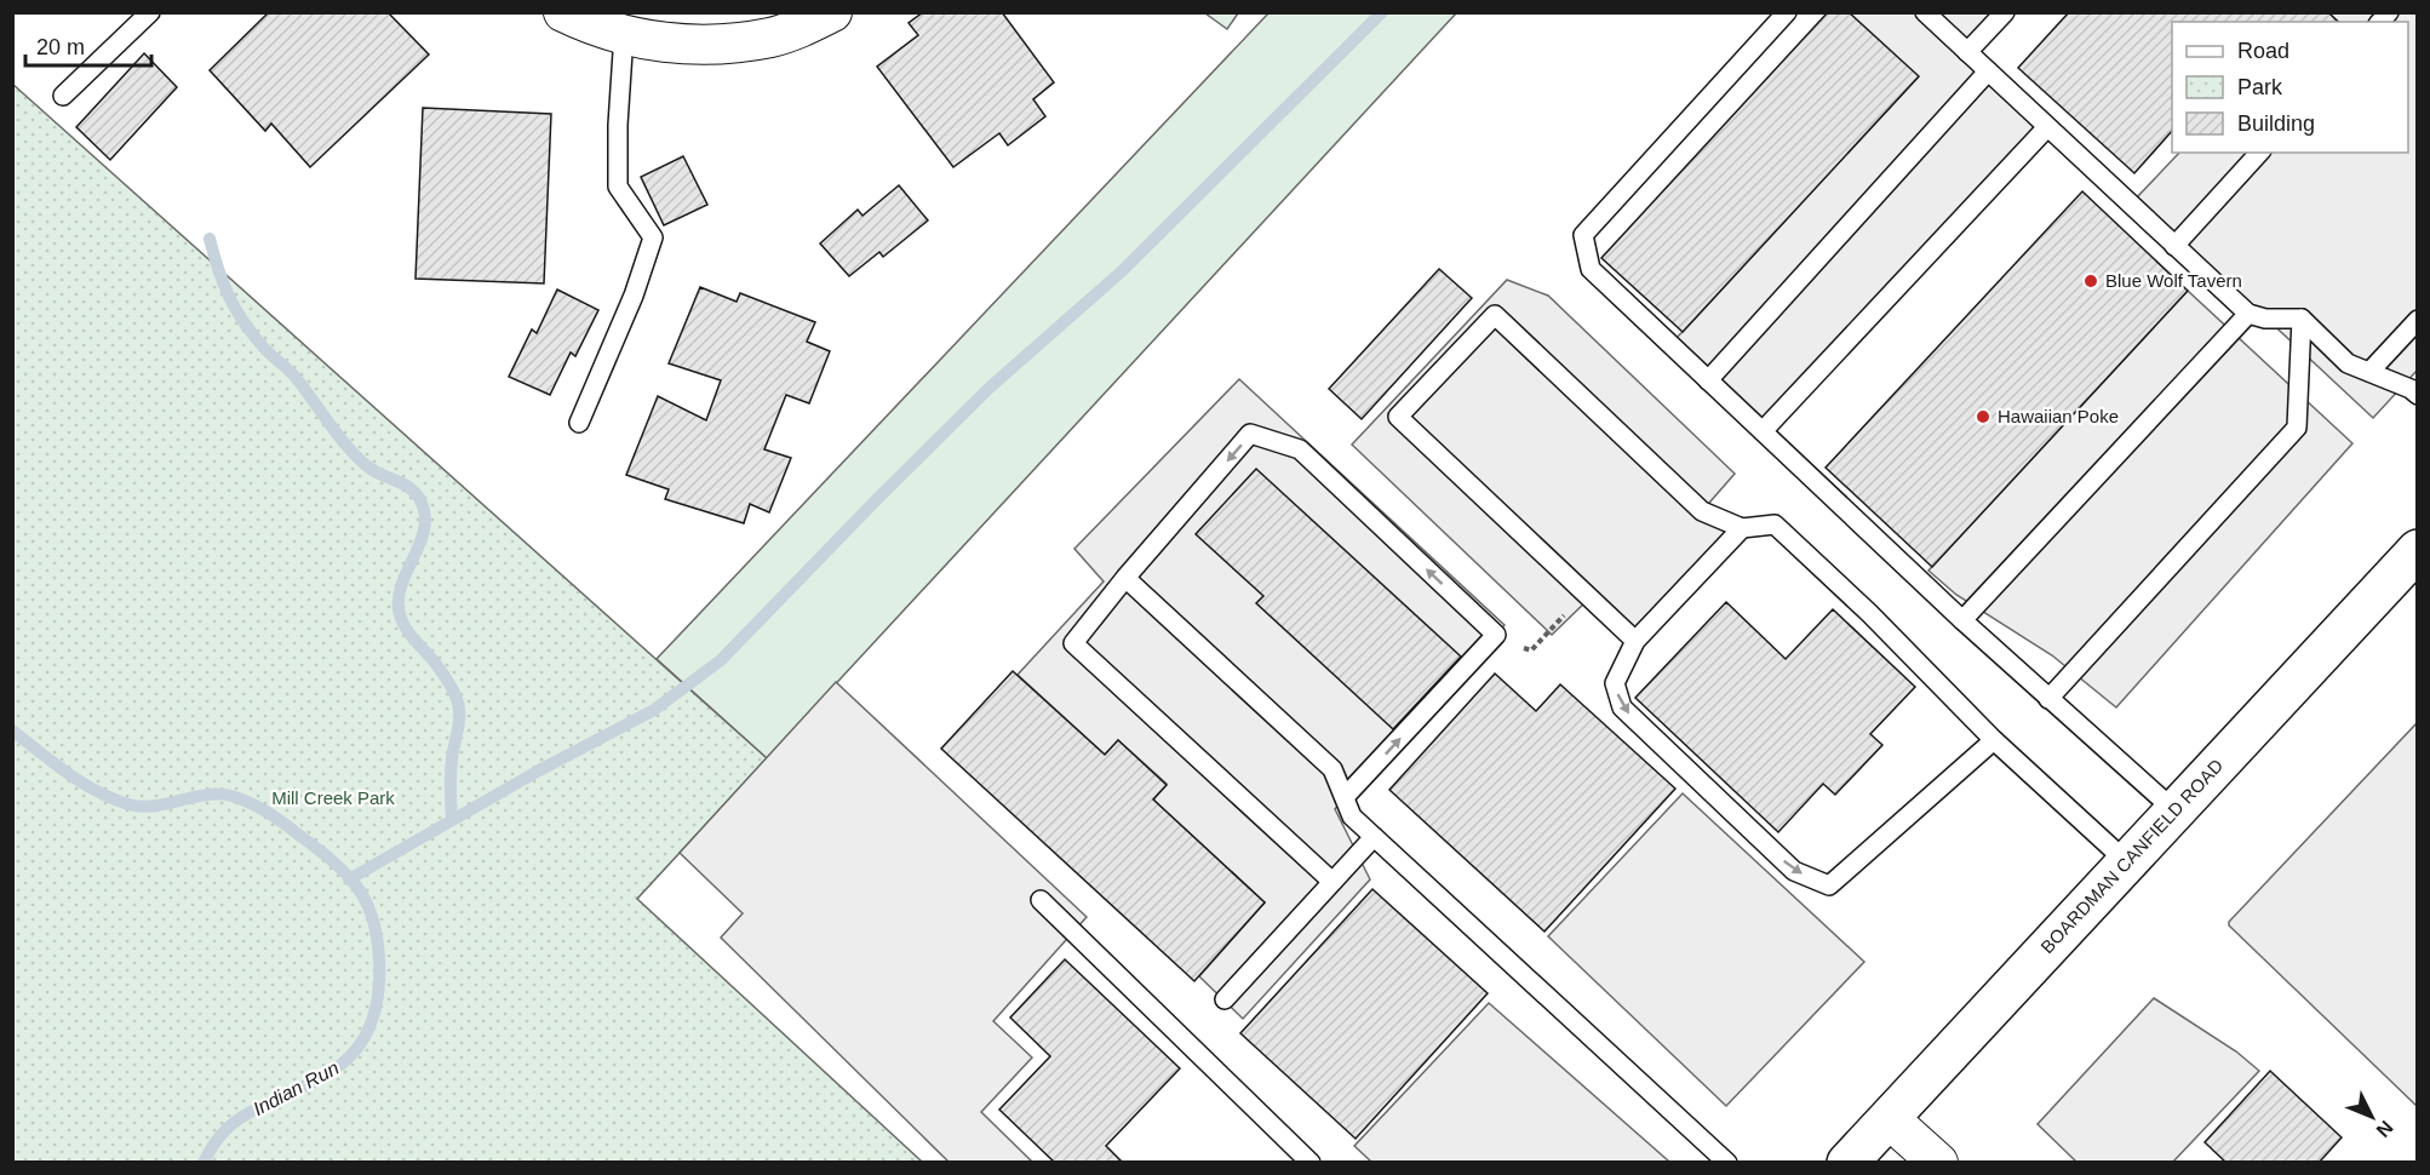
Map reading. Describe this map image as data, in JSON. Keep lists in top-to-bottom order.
{
  "streets": {
    "main road": ["BOARDMAN CANFIELD ROAD"]
  },
  "water": ["Indian Run"],
  "parks": ["Mill Creek Park"],
  "places": ["Blue Wolf Tavern", "Hawaiian Poke"],
  "legend": ["Road", "Park", "Building"],
  "scale_bar": "20 m",
  "north": "bottom right"
}
